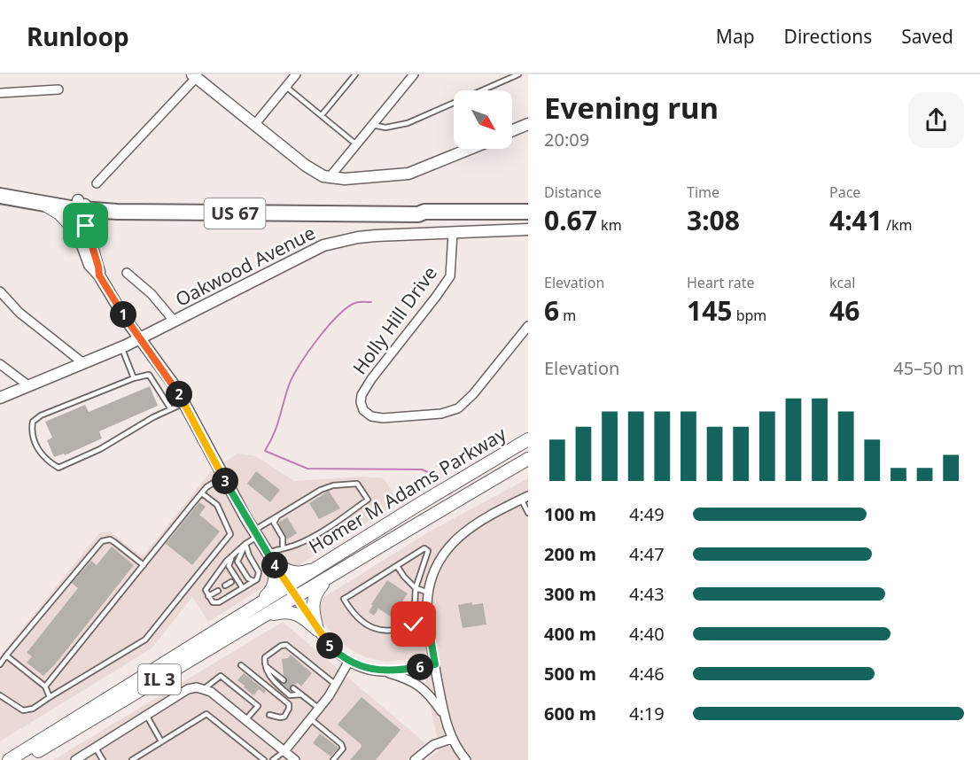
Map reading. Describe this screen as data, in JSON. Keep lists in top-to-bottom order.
{
  "streets": {
    "highway": ["US 67"],
    "main road": ["Homer M Adams Parkway", "IL 3"],
    "street": ["Oakwood Avenue", "Holly Hill Drive"]
  },
  "crossings": [
    ["Oakwood Avenue", "Holly Hill Drive"]
  ],
  "north": "bottom right",
  "page": {
    "header": "Runloop",
    "nav": ["Map", "Directions", "Saved"],
    "heading": ["Evening run", "20:09"],
    "stats": [
      ["Distance", "0.67 km"],
      ["Time", "3:08"],
      ["Pace", "4:41 /km"],
      ["Elevation", "6 m"],
      ["Heart rate", "145 bpm"],
      ["kcal", "46"]
    ],
    "pins": [
      "1",
      "2",
      "3",
      "4",
      "5",
      "6"
    ],
    "chart": ["Elevation", "45–50 m"],
    "list": [
      {
        "name": "100 m",
        "note": "4:49"
      },
      {
        "name": "200 m",
        "note": "4:47"
      },
      {
        "name": "300 m",
        "note": "4:43"
      },
      {
        "name": "400 m",
        "note": "4:40"
      },
      {
        "name": "500 m",
        "note": "4:46"
      },
      {
        "name": "600 m",
        "note": "4:19"
      }
    ]
  }
}
